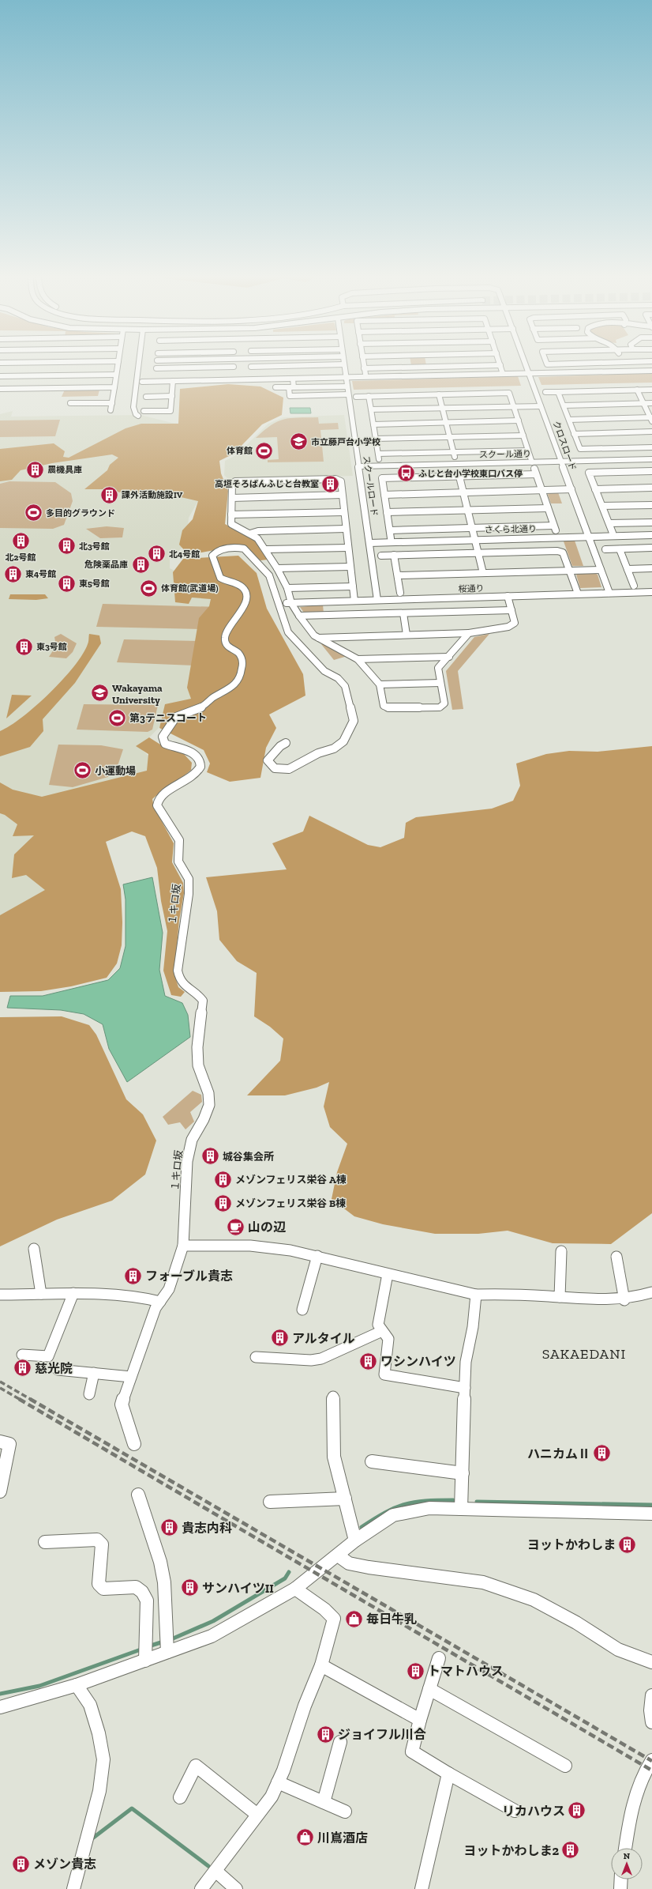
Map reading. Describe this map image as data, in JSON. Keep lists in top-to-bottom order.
{
  "streets": {
    "street": [
      "クロスロード",
      "スクール通り",
      "スクールロード",
      "さくら北通り",
      "桜通り",
      "１キロ坂"
    ]
  },
  "crossings": [
    ["クロスロード", "スクール通り"],
    ["クロスロード", "さくら北通り"],
    ["クロスロード", "桜通り"],
    ["スクール通り", "スクールロード"],
    ["スクールロード", "さくら北通り"],
    ["スクールロード", "桜通り"],
    ["桜通り", "１キロ坂"]
  ],
  "districts": ["SAKAEDANI"],
  "places": {
    "school or university": ["市立藤戸台小学校", "Wakayama University"],
    "sports": [
      "体育館",
      "多目的グラウンド",
      "体育館(武道場)",
      "第3テニスコート",
      "小運動場"
    ],
    "building": [
      "農機具庫",
      "高垣そろばんふじと台教室",
      "課外活動施設IV",
      "北2号館",
      "北3号館",
      "北4号館",
      "危険薬品庫",
      "東4号館",
      "東5号館",
      "東3号館",
      "城谷集会所",
      "メゾンフェリス栄谷 A棟",
      "メゾンフェリス栄谷 B棟",
      "フォーブル貴志",
      "アルタイル",
      "ワシンハイツ",
      "慈光院",
      "ハニカムⅡ",
      "貴志内科",
      "ヨットかわしま",
      "サンハイツII",
      "トマトハウス",
      "ジョイフル川合",
      "リカハウス",
      "ヨットかわしま2",
      "メゾン貴志"
    ],
    "bus stop": ["ふじと台小学校東口バス停"],
    "cafe": ["山の辺"],
    "shop": ["毎日牛乳", "川嶌酒店"]
  },
  "north": "top"
}
